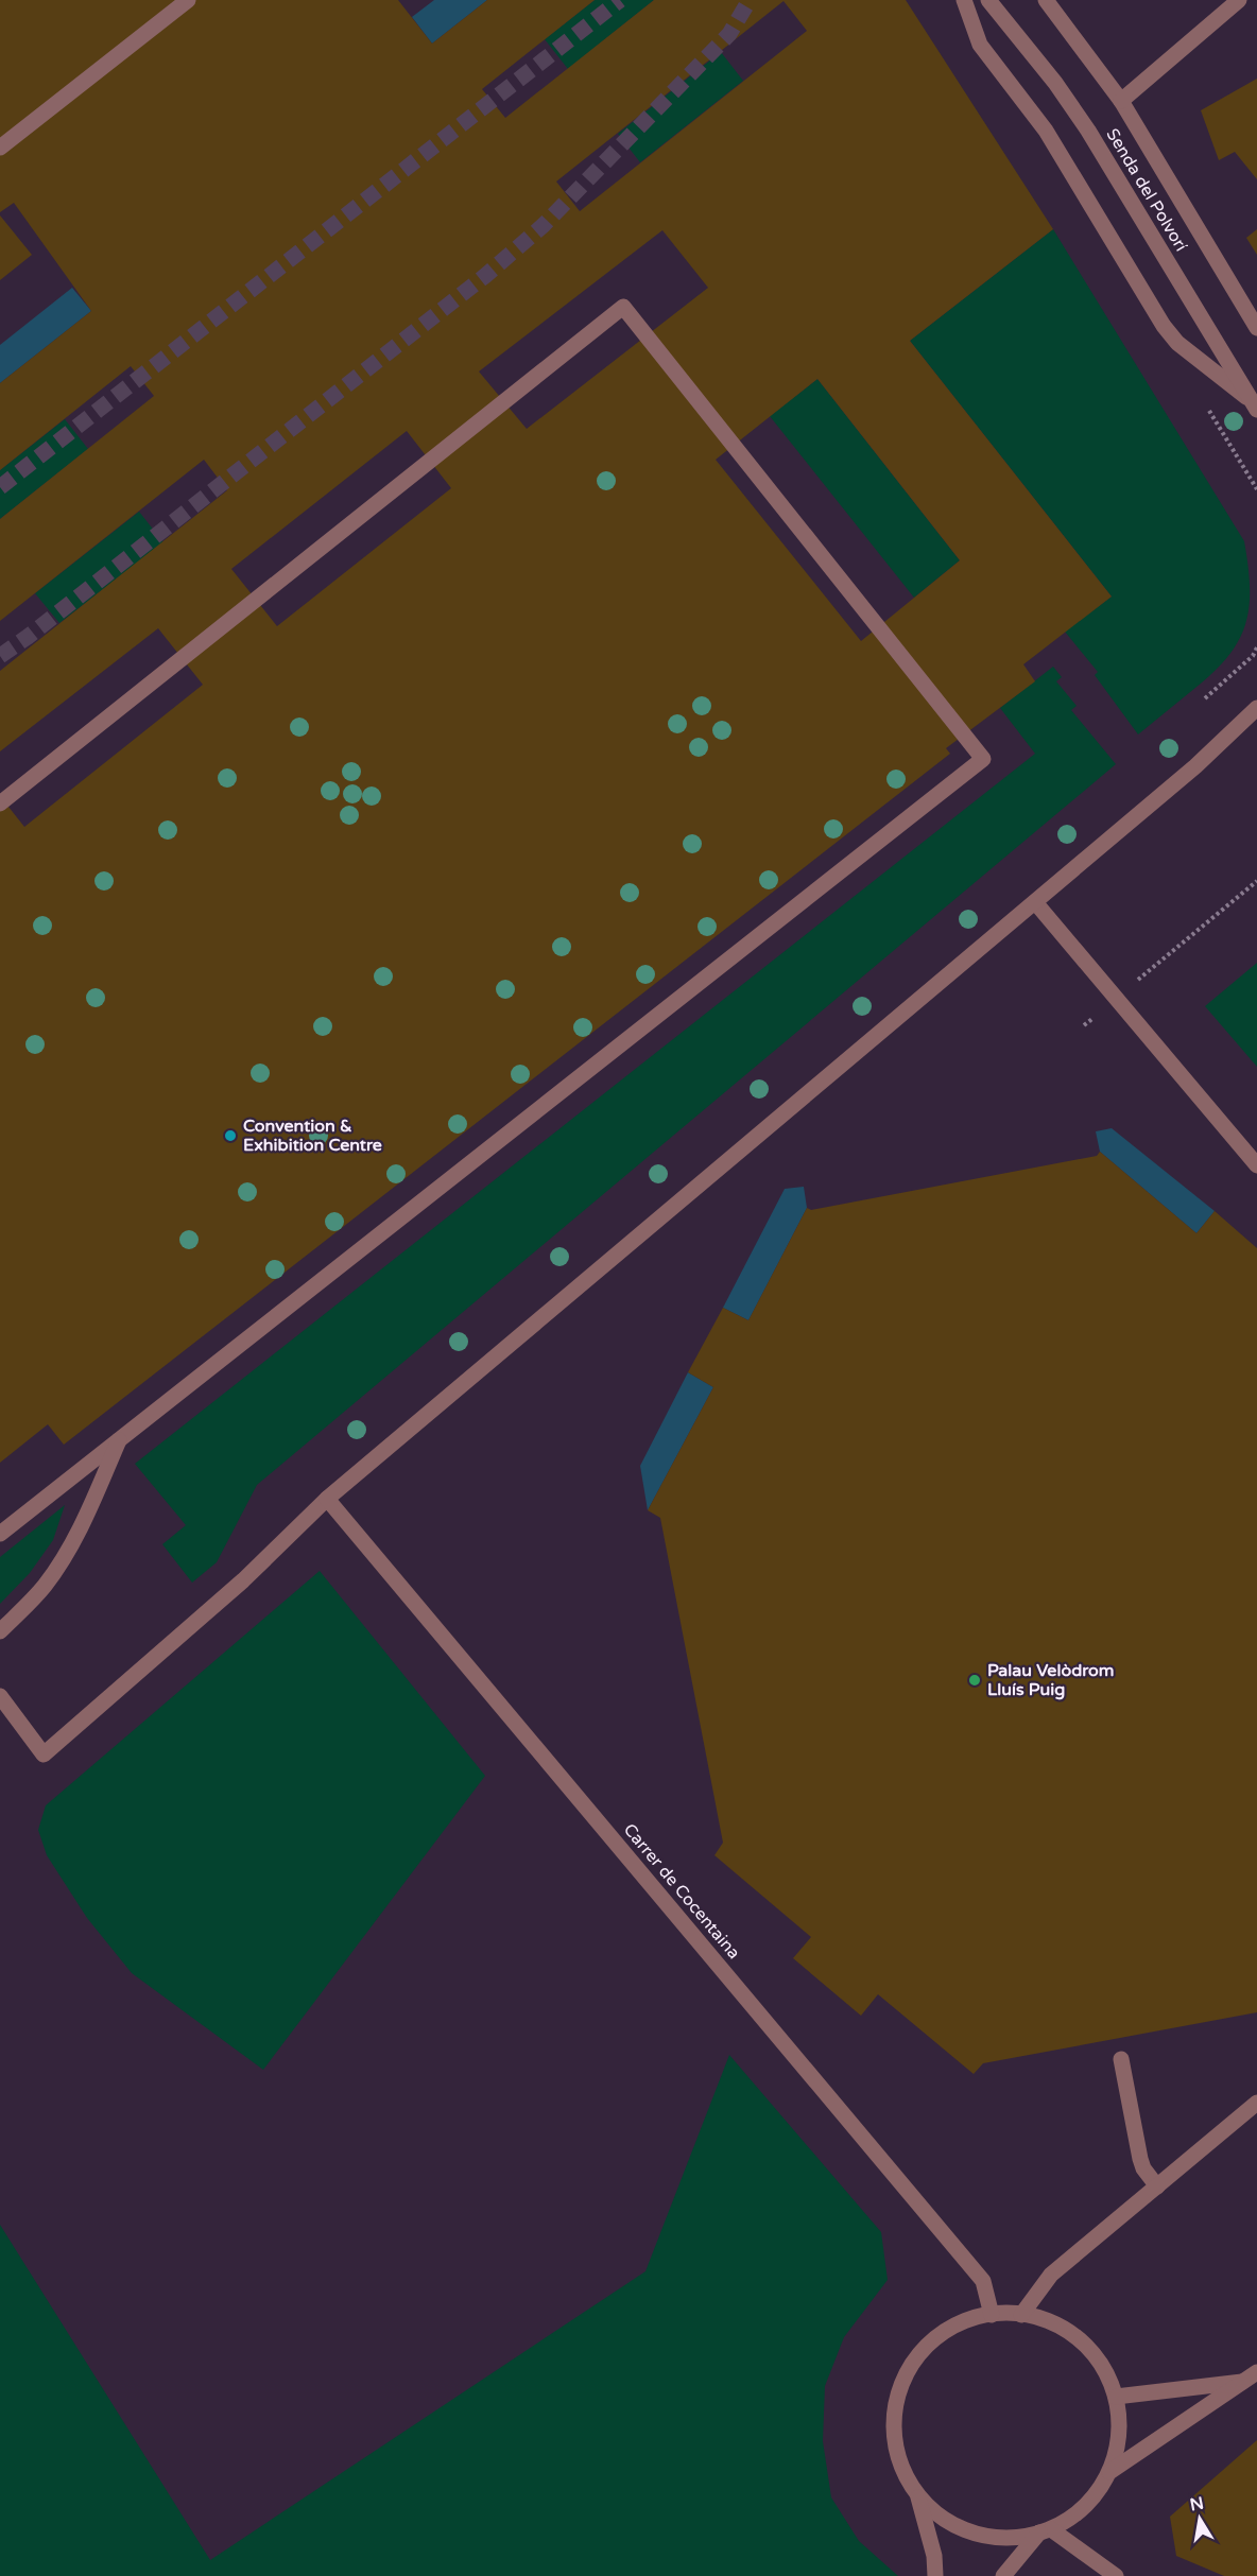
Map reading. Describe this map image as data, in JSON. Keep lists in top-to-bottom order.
{
  "streets": {
    "street": ["Senda del Polvorí", "Carrer de Cocentaina"]
  },
  "places": ["Convention & Exhibition Centre", "Palau Velòdrom Lluís Puig"],
  "north": "top"
}
